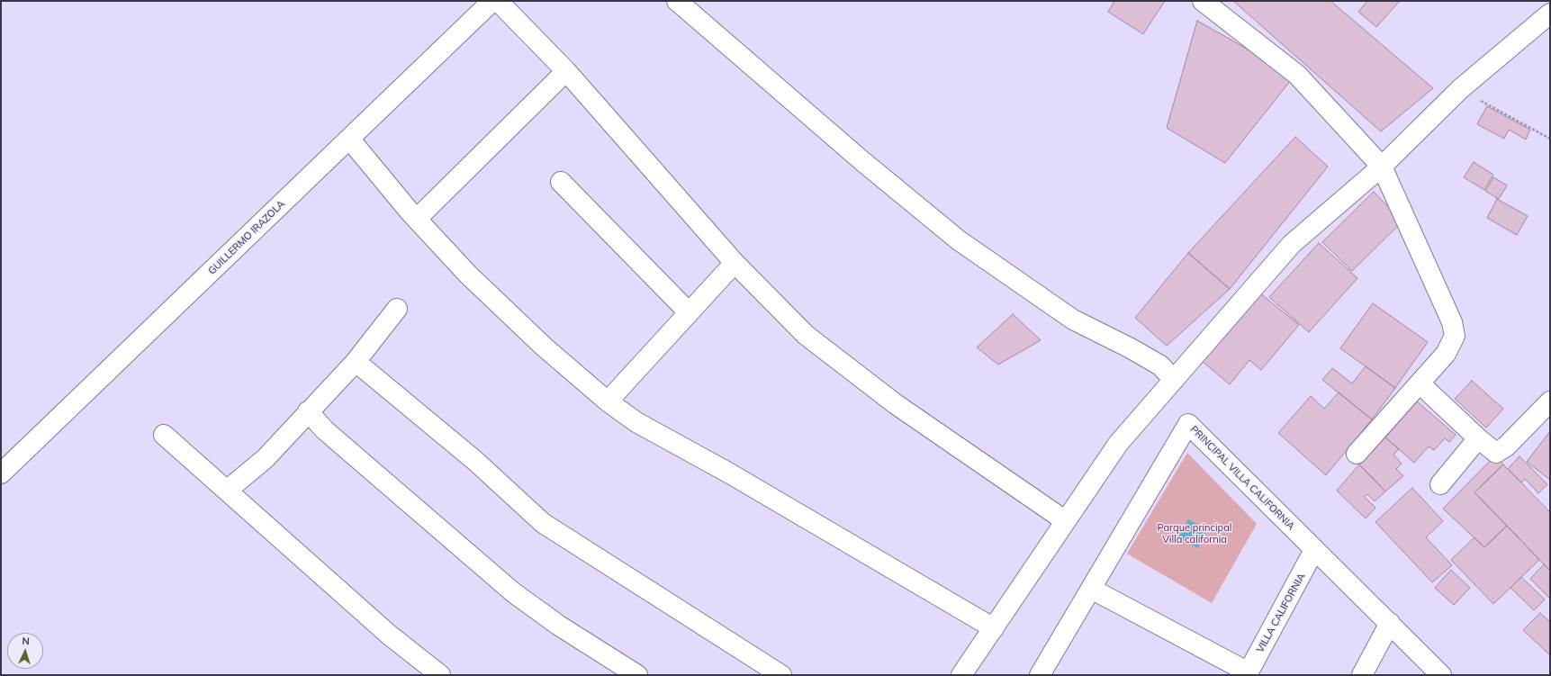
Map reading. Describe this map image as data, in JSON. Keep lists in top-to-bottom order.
{
  "streets": {
    "street": ["GUILLERMO IRAZOLA", "PRINCIPAL VILLA CALIFORNIA", "VILLA CALIFORNIA"]
  },
  "crossings": [
    ["PRINCIPAL VILLA CALIFORNIA", "VILLA CALIFORNIA"]
  ],
  "parks": ["Parque principal Villa california"],
  "north": "top"
}
